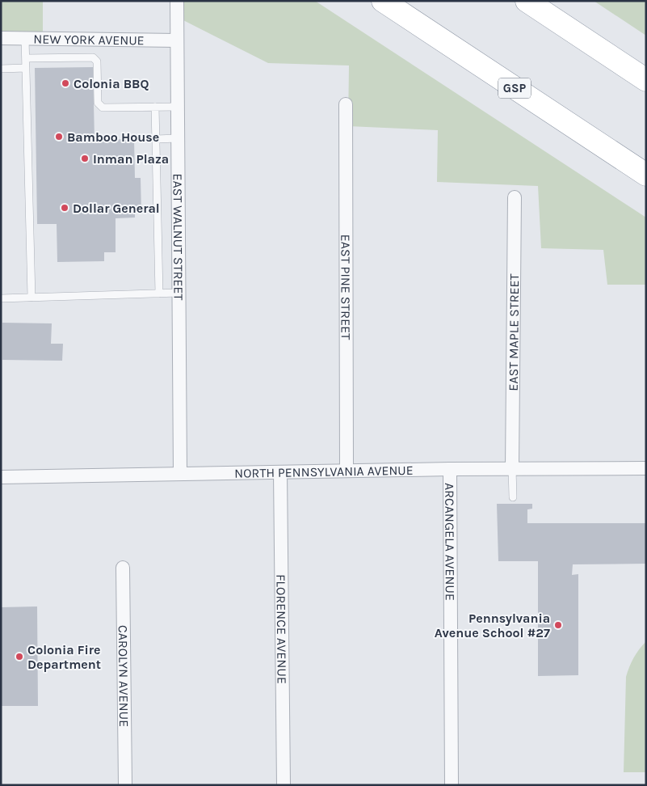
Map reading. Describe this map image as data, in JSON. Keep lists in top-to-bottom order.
{
  "streets": {
    "highway": ["GSP"],
    "street": [
      "NEW YORK AVENUE",
      "EAST WALNUT STREET",
      "EAST PINE STREET",
      "EAST MAPLE STREET",
      "NORTH PENNSYLVANIA AVENUE",
      "ARCANGELA AVENUE",
      "FLORENCE AVENUE",
      "CAROLYN AVENUE"
    ]
  },
  "crossings": [
    ["NEW YORK AVENUE", "EAST WALNUT STREET"],
    ["EAST WALNUT STREET", "NORTH PENNSYLVANIA AVENUE"],
    ["EAST PINE STREET", "NORTH PENNSYLVANIA AVENUE"],
    ["EAST MAPLE STREET", "NORTH PENNSYLVANIA AVENUE"],
    ["NORTH PENNSYLVANIA AVENUE", "ARCANGELA AVENUE"],
    ["NORTH PENNSYLVANIA AVENUE", "FLORENCE AVENUE"]
  ],
  "places": [
    "Colonia BBQ",
    "Bamboo House",
    "Inman Plaza",
    "Dollar General",
    "Pennsylvania Avenue School #27",
    "Colonia Fire Department"
  ]
}
